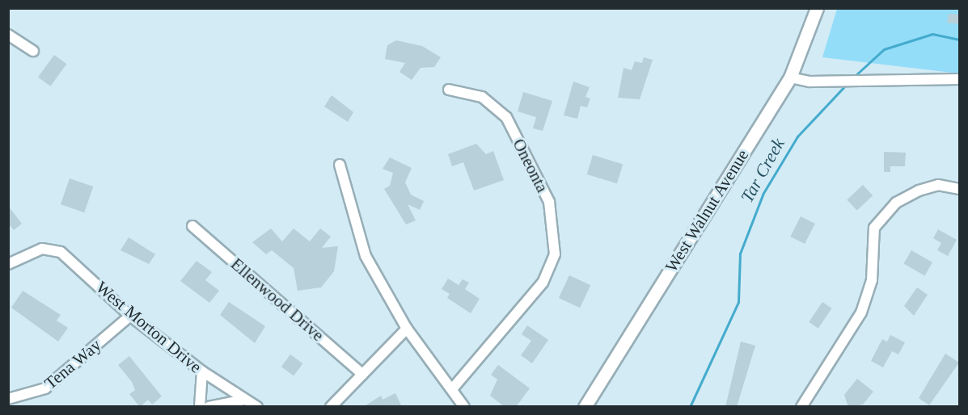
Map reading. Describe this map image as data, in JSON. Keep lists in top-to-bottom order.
{
  "streets": {
    "main road": ["West Walnut Avenue"],
    "street": [
      "Oneonta",
      "Ellenwood Drive",
      "West Morton Drive",
      "Tena Way"
    ]
  },
  "crossings": [
    ["West Morton Drive", "Tena Way"]
  ],
  "water": ["Tar Creek"]
}
